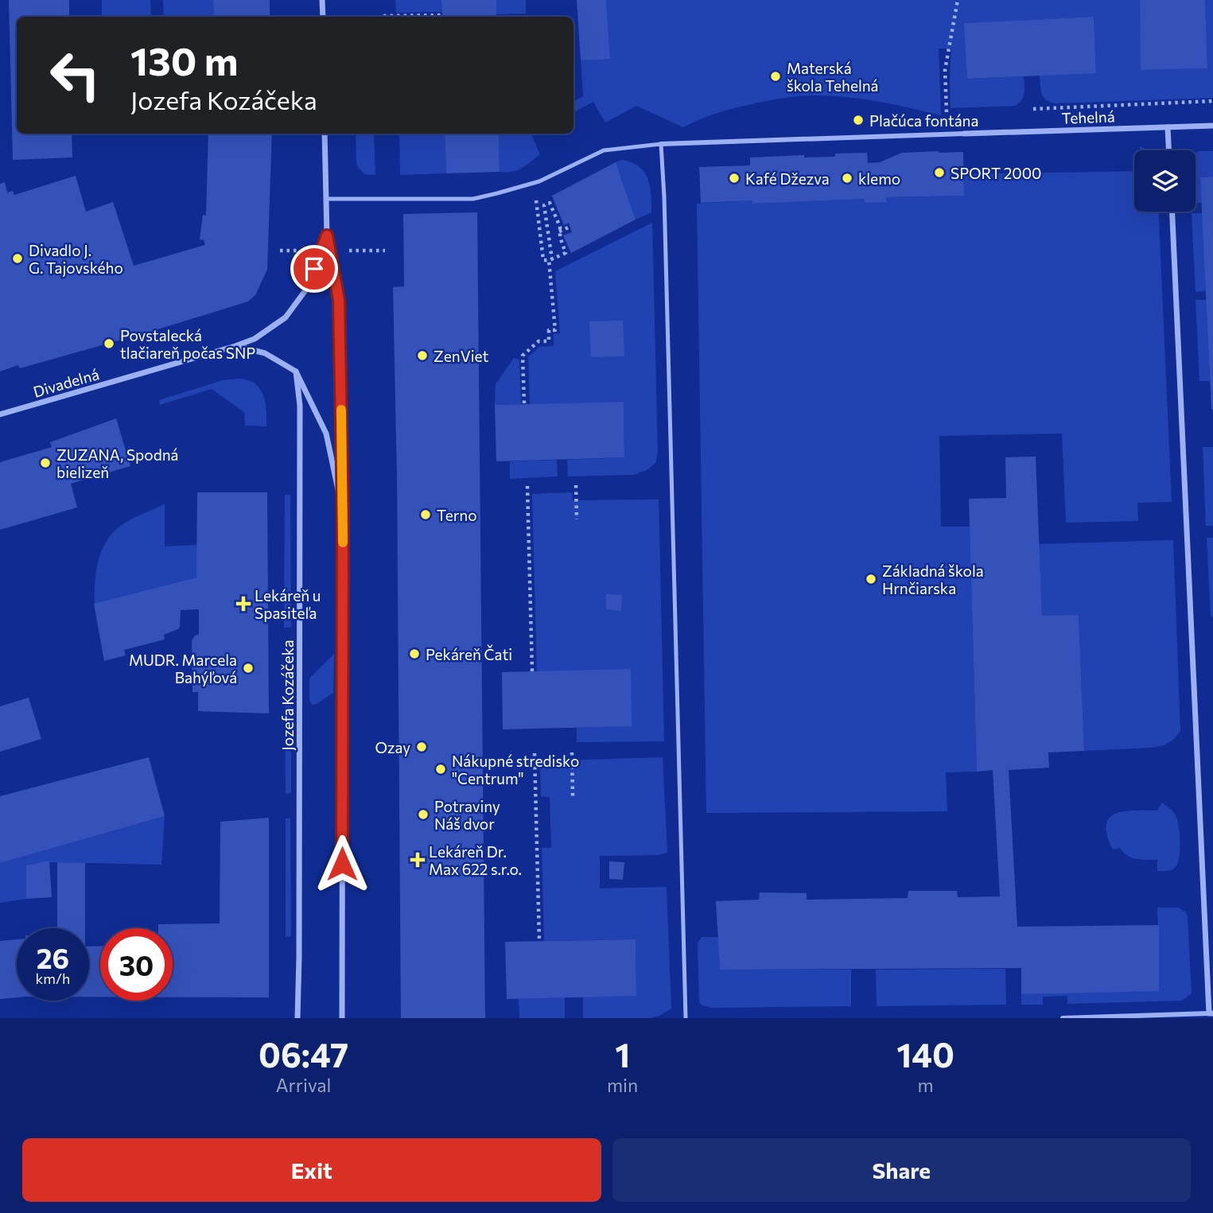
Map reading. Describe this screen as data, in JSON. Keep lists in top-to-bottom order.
{
  "streets": {
    "street": ["Tehelná", "Divadelná", "Jozefa Kozáčeka"]
  },
  "places": {
    "other": [
      "Materská škola Tehelná",
      "Plačúca fontána",
      "SPORT 2000",
      "Kafé Džezva",
      "klemo",
      "Divadlo J. G. Tajovského",
      "Povstalecká tlačiareň počas SNP",
      "ZenViet",
      "ZUZANA, Spodná bielizeň",
      "Terno",
      "Základná škola Hrnčiarska",
      "Pekáreň Čati",
      "MUDR. Marcela Bahýľová",
      "Ozay",
      "Nákupné stredisko \"Centrum\"",
      "Potraviny Náš dvor"
    ],
    "health": ["Lekáreň u Spasiteľa", "Lekáreň Dr. Max 622 s.r.o."]
  },
  "page": {
    "turn": ["130 m", "Jozefa Kozáčeka"],
    "speed": "26 km/h",
    "limit": "30",
    "eta": [
      "06:47",
      "Arrival",
      "1",
      "min",
      "140",
      "m"
    ],
    "buttons": ["Exit", "Share"]
  }
}
